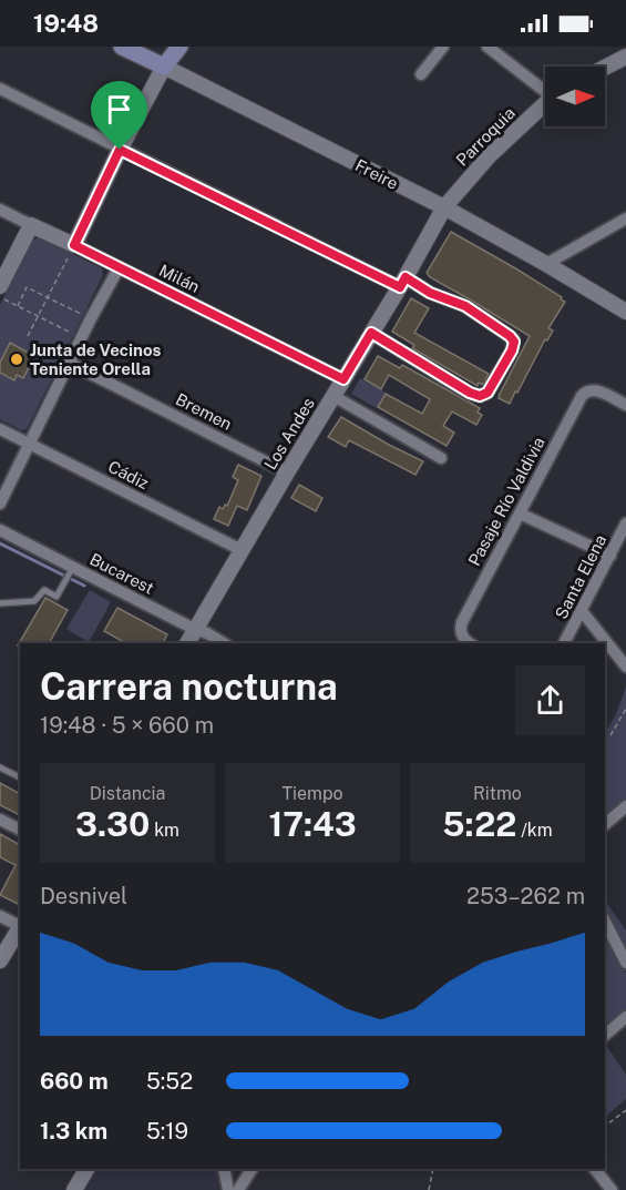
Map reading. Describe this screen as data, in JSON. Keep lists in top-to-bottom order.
{
  "streets": {
    "main road": ["Freire"],
    "street": [
      "Parroquia",
      "Milán",
      "Bremen",
      "Los Andes",
      "Cádiz",
      "Pasaje Río Valdivia",
      "Bucarest",
      "Santa Elena"
    ]
  },
  "crossings": [
    ["Parroquia", "Freire"],
    ["Parroquia", "Los Andes"],
    ["Freire", "Los Andes"],
    ["Milán", "Los Andes"],
    ["Bremen", "Los Andes"],
    ["Los Andes", "Cádiz"],
    ["Los Andes", "Bucarest"]
  ],
  "places": ["Junta de Vecinos Teniente Orella"],
  "north": "right",
  "page": {
    "status": "19:48",
    "heading": ["Carrera nocturna", "19:48 · 5 × 660 m"],
    "stats": [
      ["Distancia", "3.30 km"],
      ["Tiempo", "17:43"],
      ["Ritmo", "5:22 /km"]
    ],
    "chart": ["Desnivel", "253–262 m"],
    "list": [
      {
        "name": "660 m",
        "note": "5:52"
      },
      {
        "name": "1.3 km",
        "note": "5:19"
      }
    ]
  }
}
